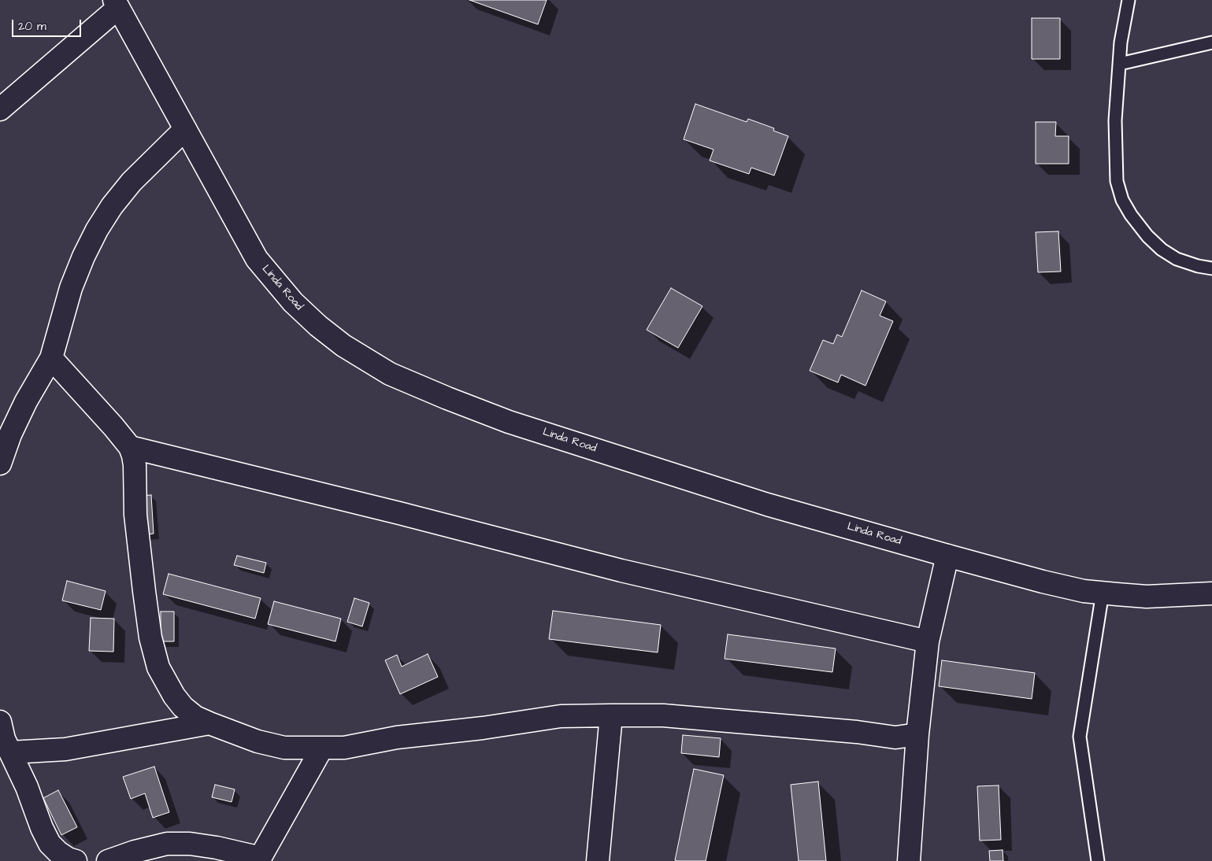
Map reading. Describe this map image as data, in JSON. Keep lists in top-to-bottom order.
{
  "streets": {
    "street": ["Linda Road"]
  },
  "scale_bar": "20 m"
}
